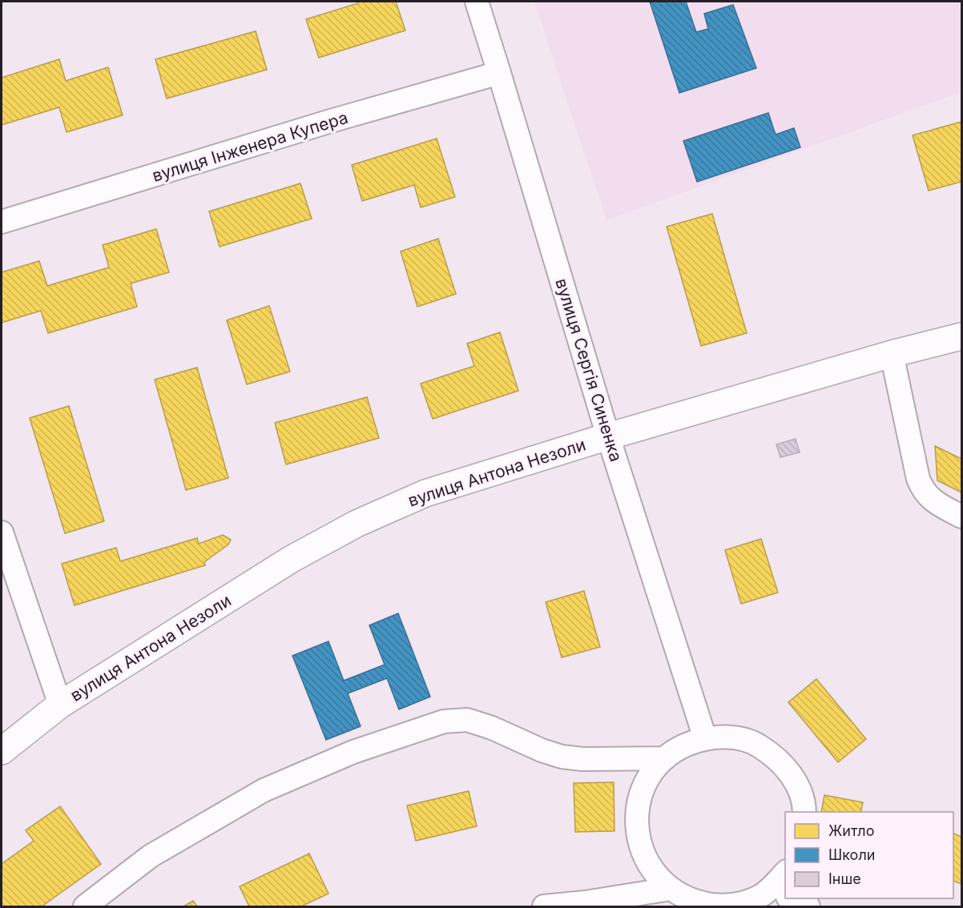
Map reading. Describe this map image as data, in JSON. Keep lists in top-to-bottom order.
{
  "streets": {
    "main road": ["вулиця Антона Незоли"],
    "street": ["вулиця Інженера Купера", "вулиця Сергія Синенка"]
  },
  "crossings": [
    ["вулиця Інженера Купера", "вулиця Сергія Синенка"],
    ["вулиця Сергія Синенка", "вулиця Антона Незоли"]
  ],
  "legend": ["Житло", "Школи", "Інше"]
}
